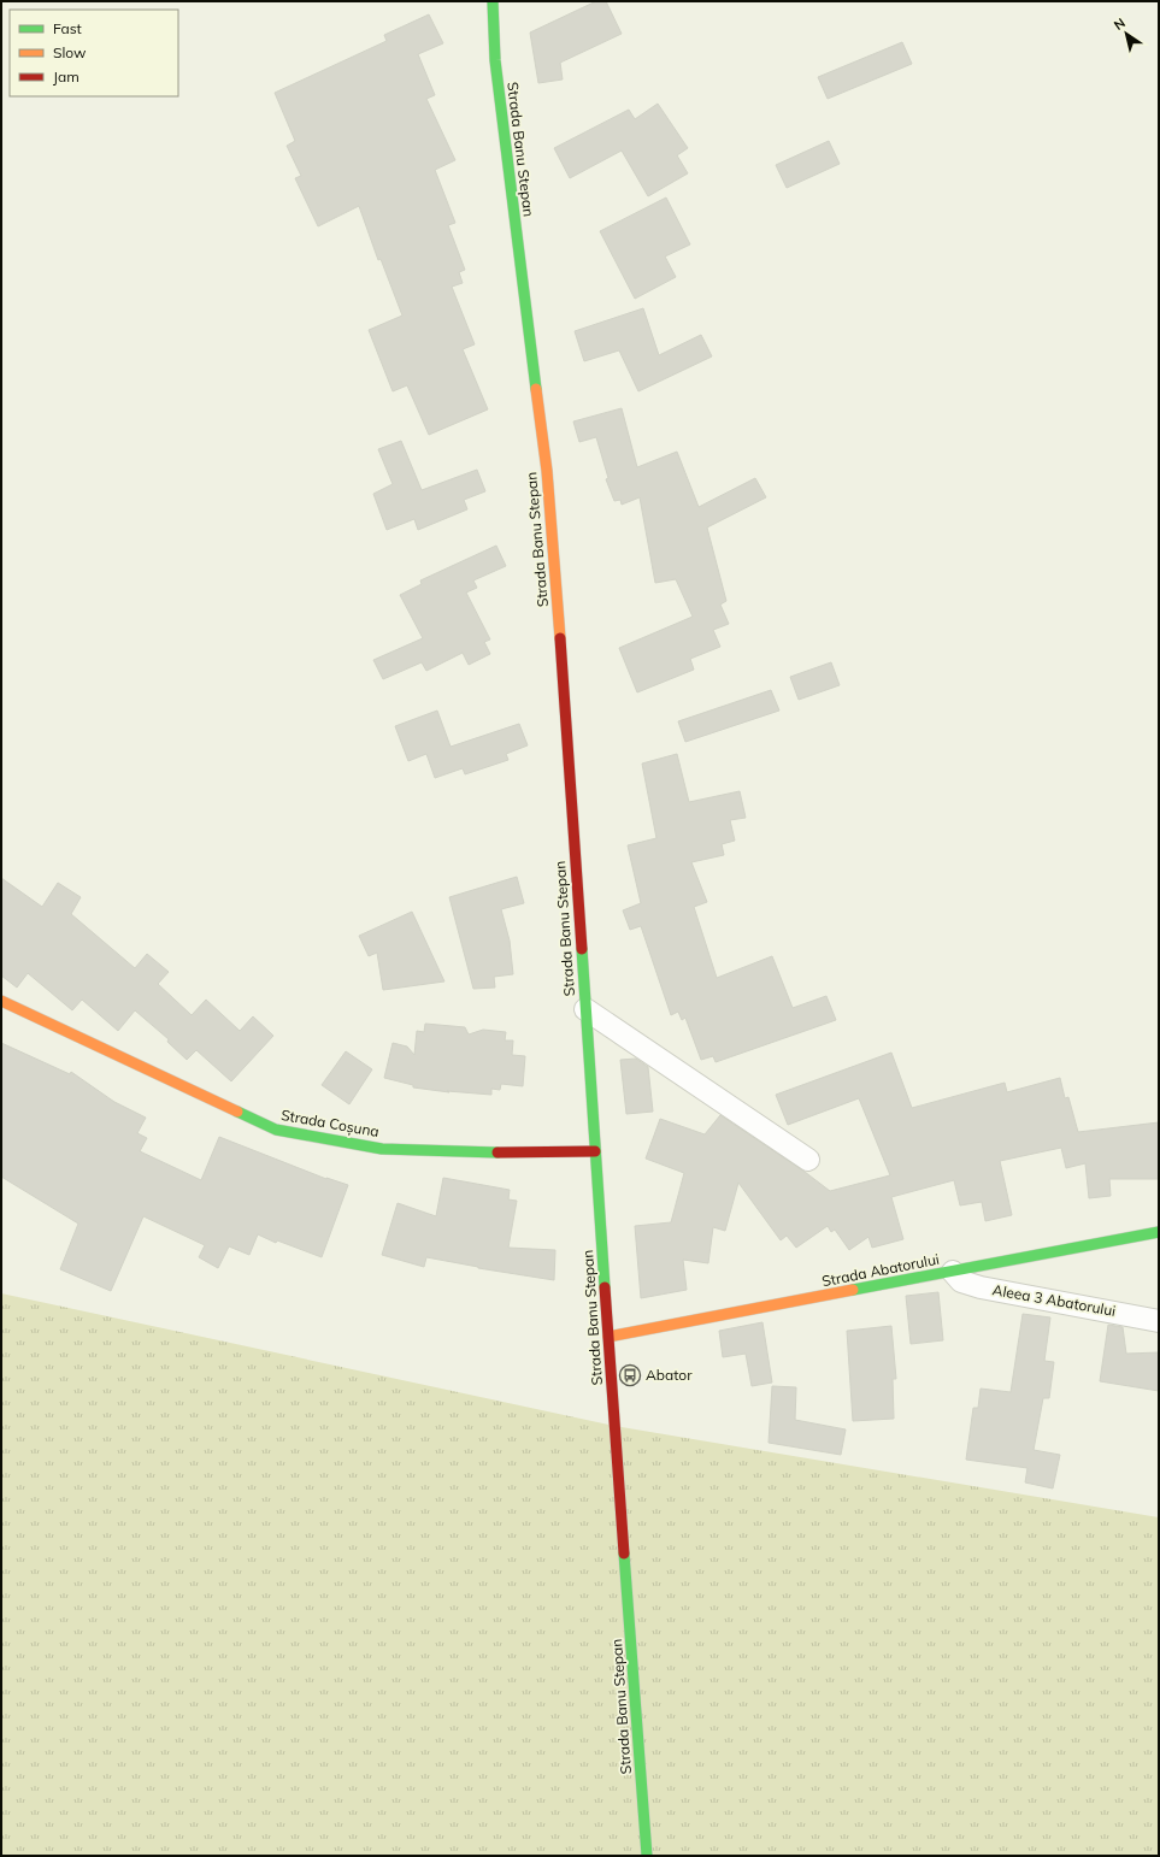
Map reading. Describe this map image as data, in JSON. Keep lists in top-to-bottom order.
{
  "streets": {
    "main road": ["Strada Banu Stepan", "Strada Coșuna", "Strada Abatorului"],
    "street": ["Aleea 3 Abatorului"]
  },
  "crossings": [
    ["Strada Banu Stepan", "Strada Coșuna"],
    ["Strada Banu Stepan", "Strada Abatorului"],
    ["Strada Abatorului", "Aleea 3 Abatorului"]
  ],
  "places": {
    "bus stop": ["Abator"]
  },
  "legend": ["Fast", "Slow", "Jam"],
  "north": "top left"
}
